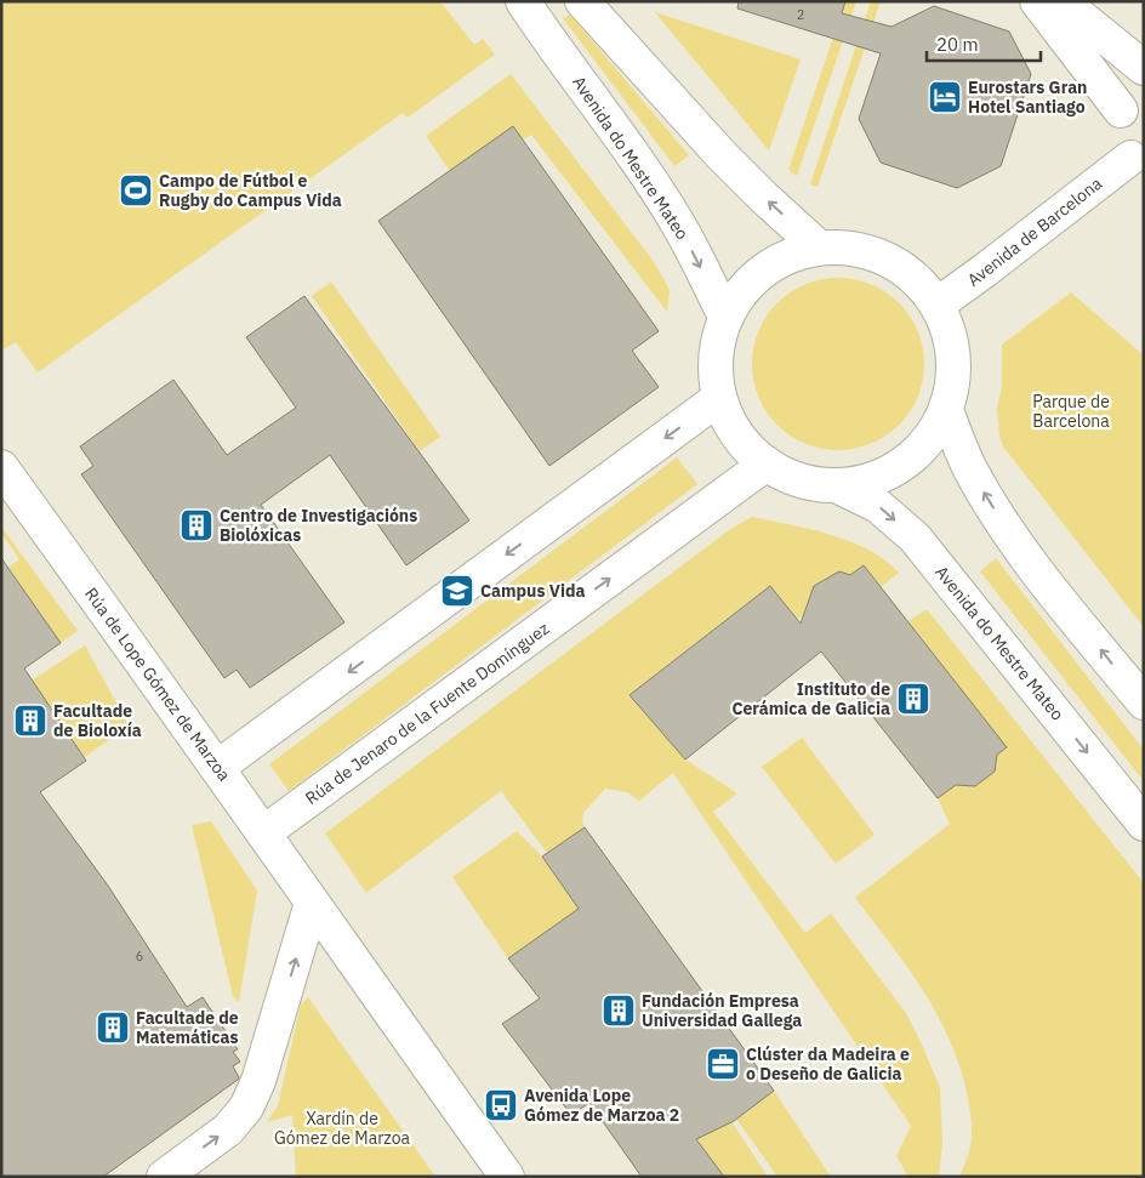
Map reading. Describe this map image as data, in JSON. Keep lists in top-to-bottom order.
{
  "streets": {
    "street": [
      "Avenida do Mestre Mateo",
      "Avenida de Barcelona",
      "Rúa de Lope Gómez de Marzoa",
      "Rúa de Jenaro de la Fuente Domínguez"
    ]
  },
  "crossings": [
    ["Rúa de Lope Gómez de Marzoa", "Rúa de Jenaro de la Fuente Domínguez"]
  ],
  "parks": ["Parque de Barcelona", "Xardín de Gómez de Marzoa"],
  "places": {
    "hotel": ["Eurostars Gran Hotel Santiago"],
    "sports": ["Campo de Fútbol e Rugby do Campus Vida"],
    "building": [
      "Centro de Investigacións Biolóxicas",
      "Instituto de Cerámica de Galicia",
      "Facultade de Bioloxía",
      "Fundación Empresa Universidad Gallega",
      "Facultade de Matemáticas"
    ],
    "school or university": ["Campus Vida"],
    "office": ["Clúster da Madeira e o Deseño de Galicia"],
    "bus stop": ["Avenida Lope Gómez de Marzoa 2"]
  },
  "house_numbers": ["2", "6"],
  "scale_bar": "20 m"
}
